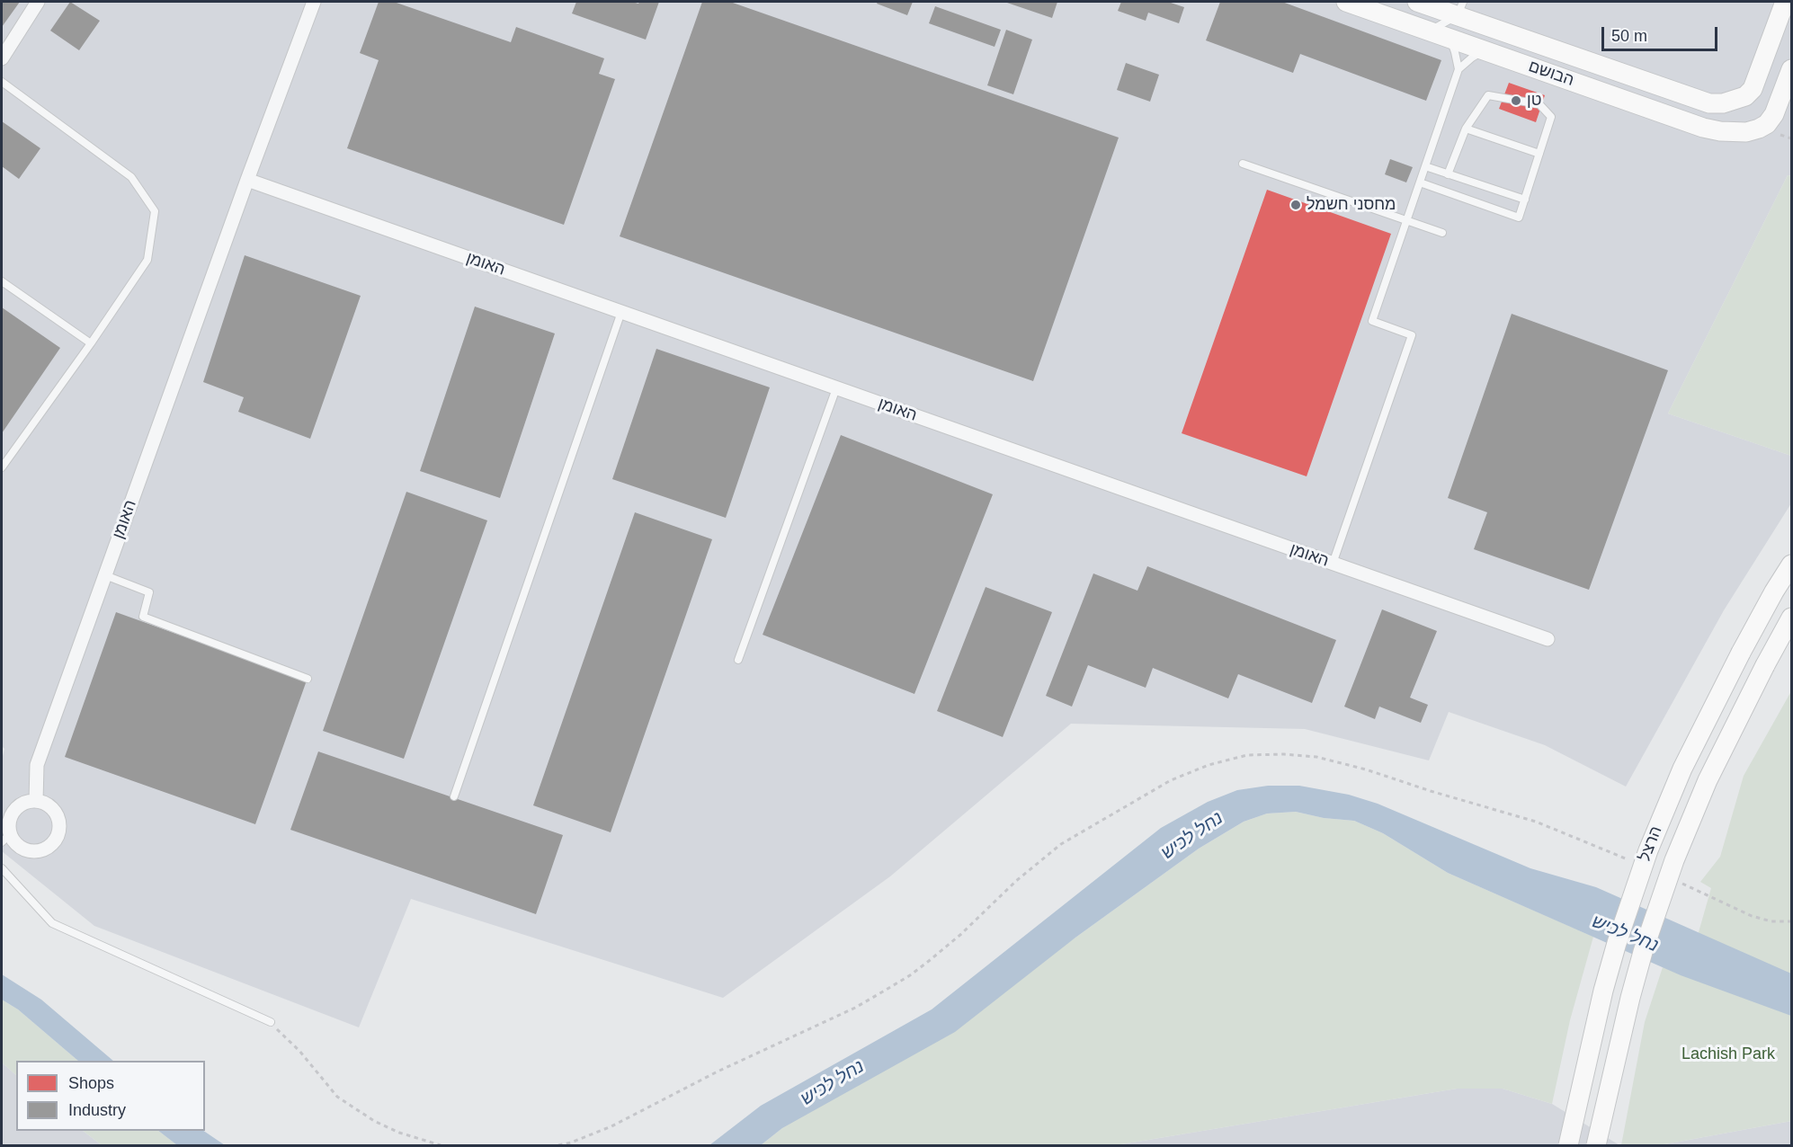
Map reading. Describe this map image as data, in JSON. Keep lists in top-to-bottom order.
{
  "streets": {
    "main road": ["הבושם", "הרצל"],
    "street": ["האומן"]
  },
  "water": ["נחל לכיש"],
  "parks": ["Lachish Park"],
  "places": ["טן", "מחסני חשמל"],
  "legend": ["Shops", "Industry"],
  "scale_bar": "50 m"
}
